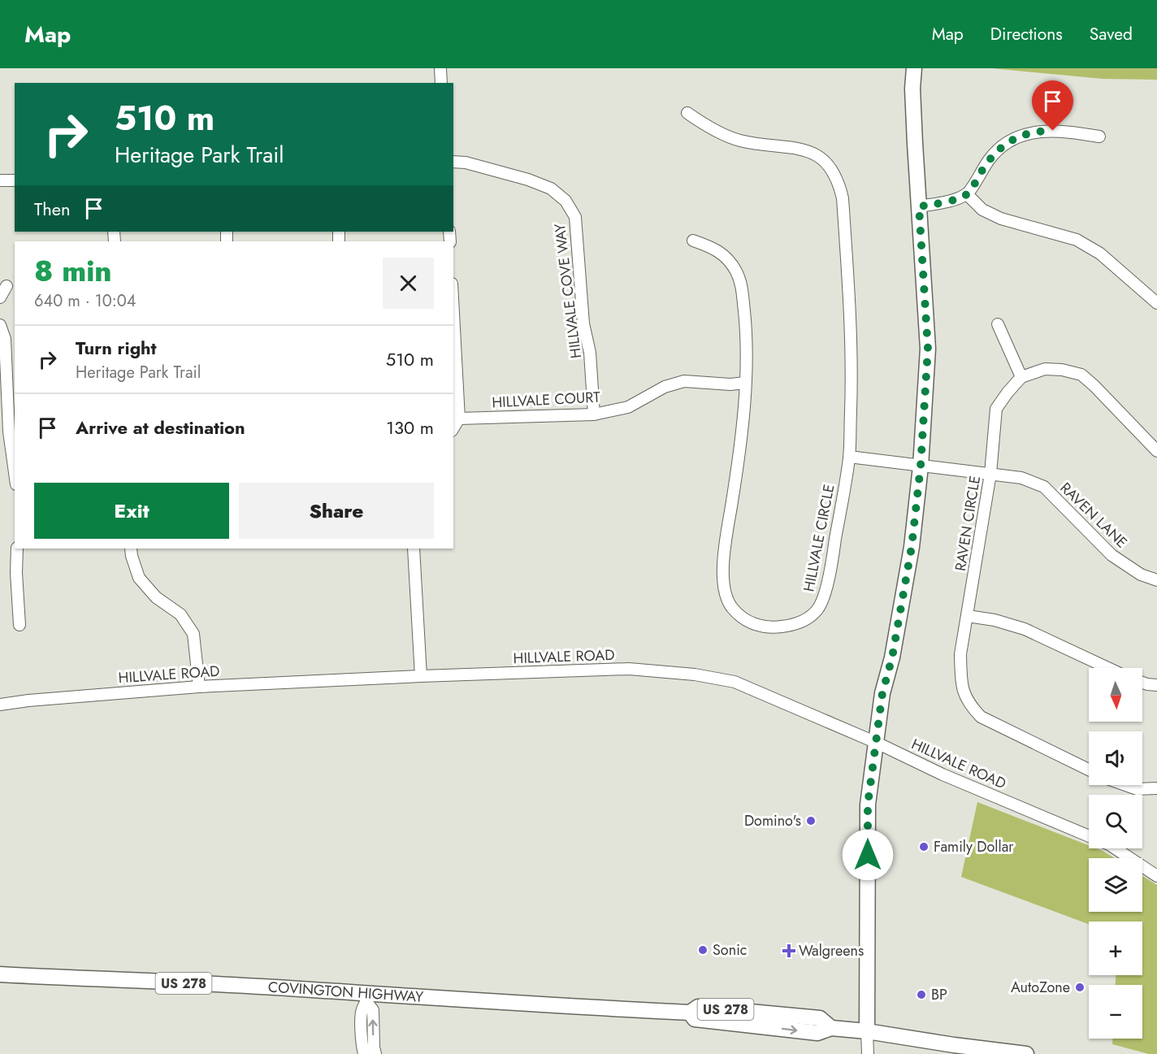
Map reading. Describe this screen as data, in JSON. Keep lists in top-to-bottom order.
{
  "streets": {
    "main road": ["US 278", "COVINGTON HIGHWAY"],
    "street": [
      "HILLVALE COVE WAY",
      "HILLVALE COURT",
      "RAVEN LANE",
      "RAVEN CIRCLE",
      "HILLVALE CIRCLE",
      "HILLVALE ROAD"
    ]
  },
  "crossings": [
    ["HILLVALE COVE WAY", "HILLVALE COURT"],
    ["HILLVALE COURT", "HILLVALE CIRCLE"],
    ["RAVEN LANE", "RAVEN CIRCLE"],
    ["RAVEN LANE", "HILLVALE CIRCLE"]
  ],
  "places": {
    "other": [
      "Domino's",
      "Family Dollar",
      "Sonic",
      "AutoZone",
      "BP"
    ],
    "health": ["Walgreens"]
  },
  "north": "bottom",
  "page": {
    "header": "Map",
    "nav": ["Map", "Directions", "Saved"],
    "turn": ["510 m", "Heritage Park Trail"],
    "then": "Then",
    "heading": ["8 min", "640 m · 10:04"],
    "list": [
      {
        "name": "Turn right",
        "note": "Heritage Park Trail",
        "value": "510 m"
      },
      {
        "name": "Arrive at destination",
        "value": "130 m"
      }
    ],
    "buttons": ["Exit", "Share"],
    "map_buttons": ["+", "−"]
  }
}
